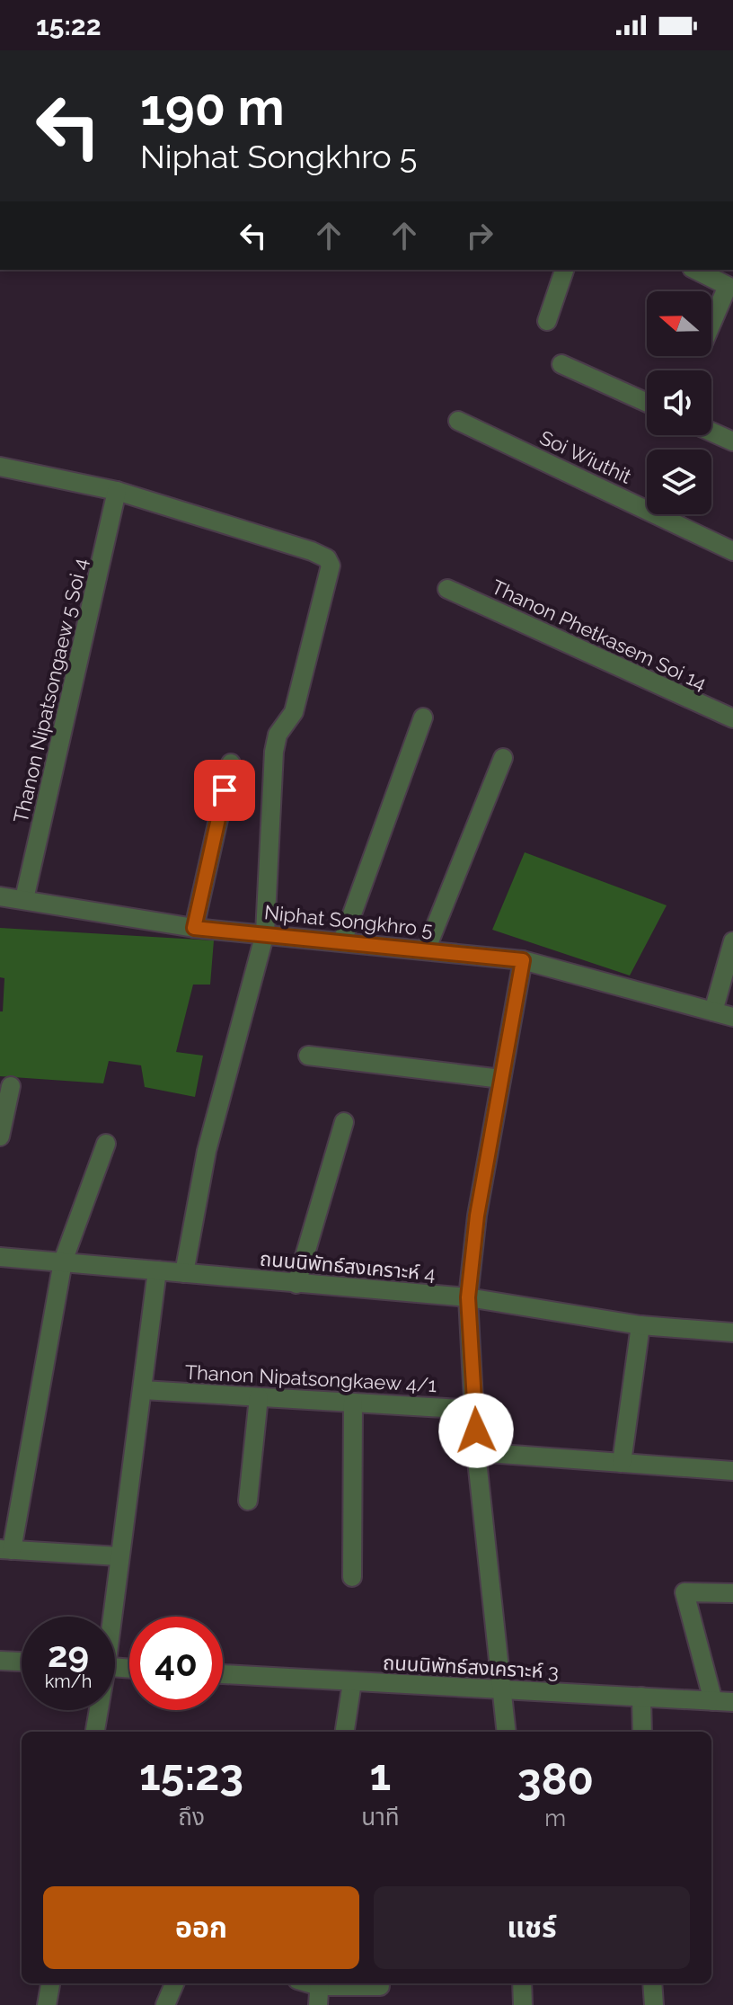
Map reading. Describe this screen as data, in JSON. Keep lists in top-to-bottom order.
{
  "streets": {
    "street": [
      "Soi Wiuthit",
      "Thanon Phetkasem Soi 14",
      "Thanon Nipatsongaew 5 Soi 4",
      "Niphat Songkhro 5",
      "ถนนนิพัทธ์สงเคราะห์ 4",
      "Thanon Nipatsongkaew 4/1",
      "ถนนนิพัทธ์สงเคราะห์ 3"
    ]
  },
  "crossings": [
    ["Thanon Nipatsongaew 5 Soi 4", "Niphat Songkhro 5"]
  ],
  "north": "left",
  "page": {
    "status": "15:22",
    "turn": ["190 m", "Niphat Songkhro 5"],
    "speed": "29 km/h",
    "limit": "40",
    "eta": [
      "15:23",
      "ถึง",
      "1",
      "นาที",
      "380",
      "m"
    ],
    "buttons": ["ออก", "แชร์"]
  }
}
